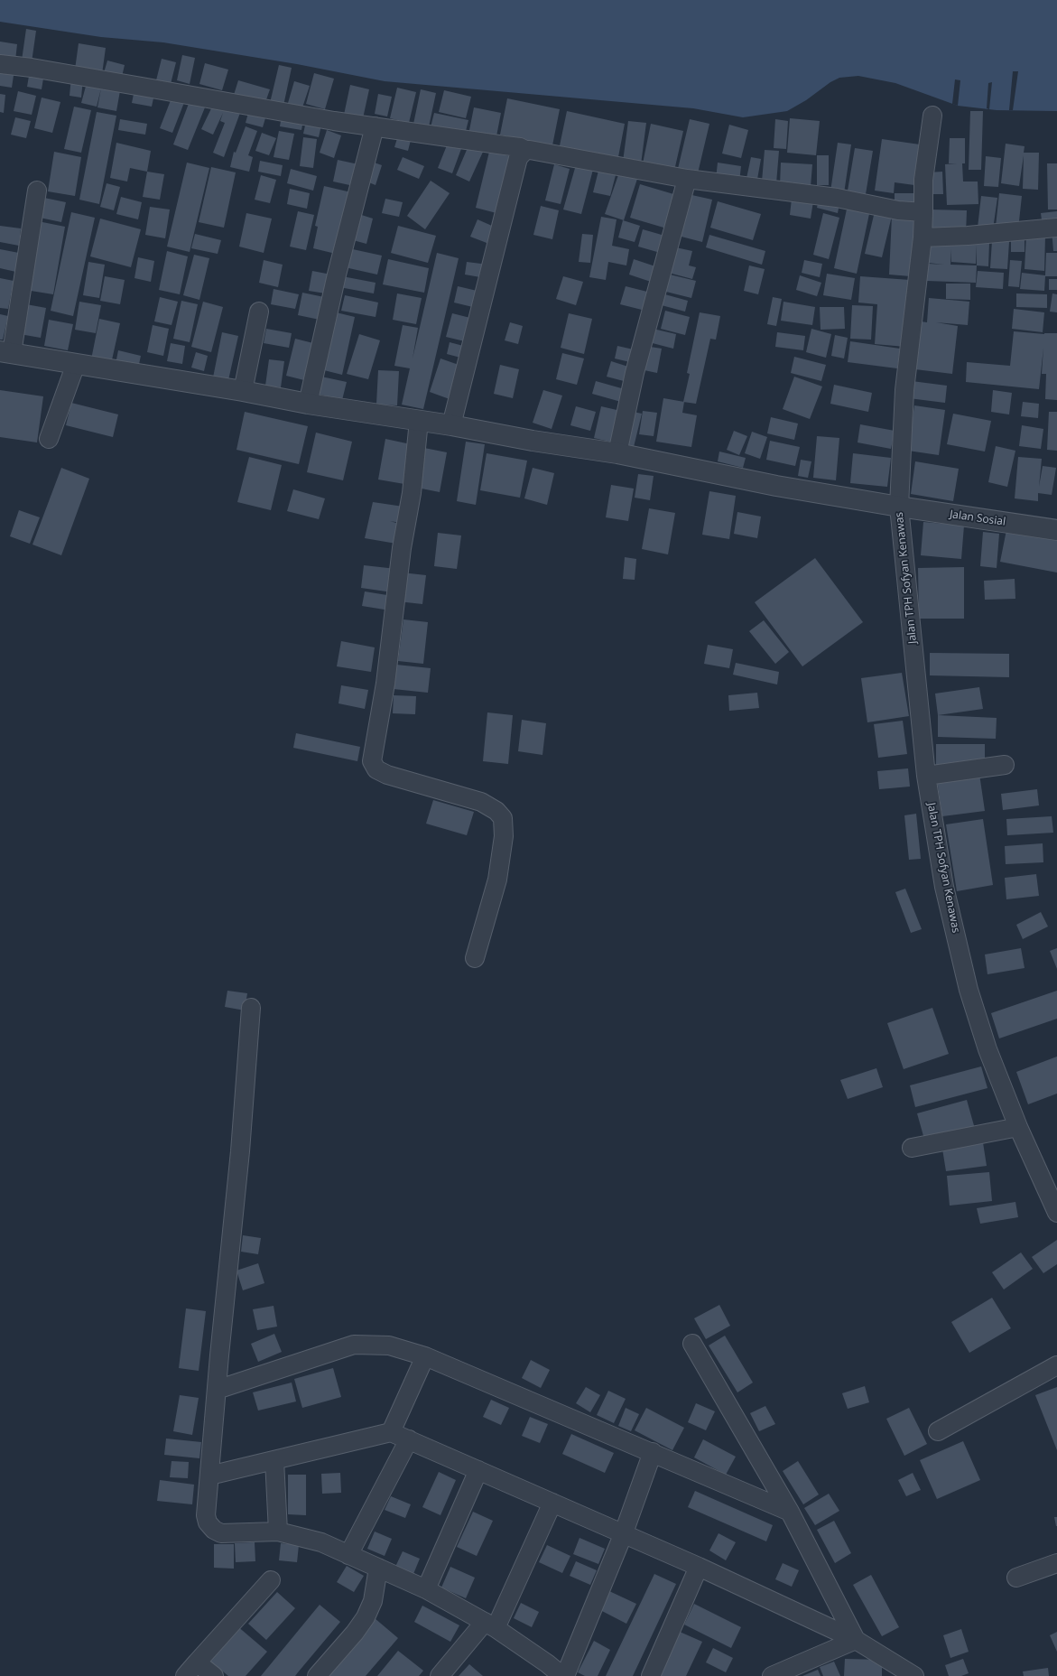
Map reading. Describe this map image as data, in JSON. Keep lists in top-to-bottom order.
{
  "streets": {
    "street": ["Jalan Sosial", "Jalan TPH Sofyan Kenawas"]
  },
  "crossings": [
    ["Jalan Sosial", "Jalan TPH Sofyan Kenawas"]
  ]
}
